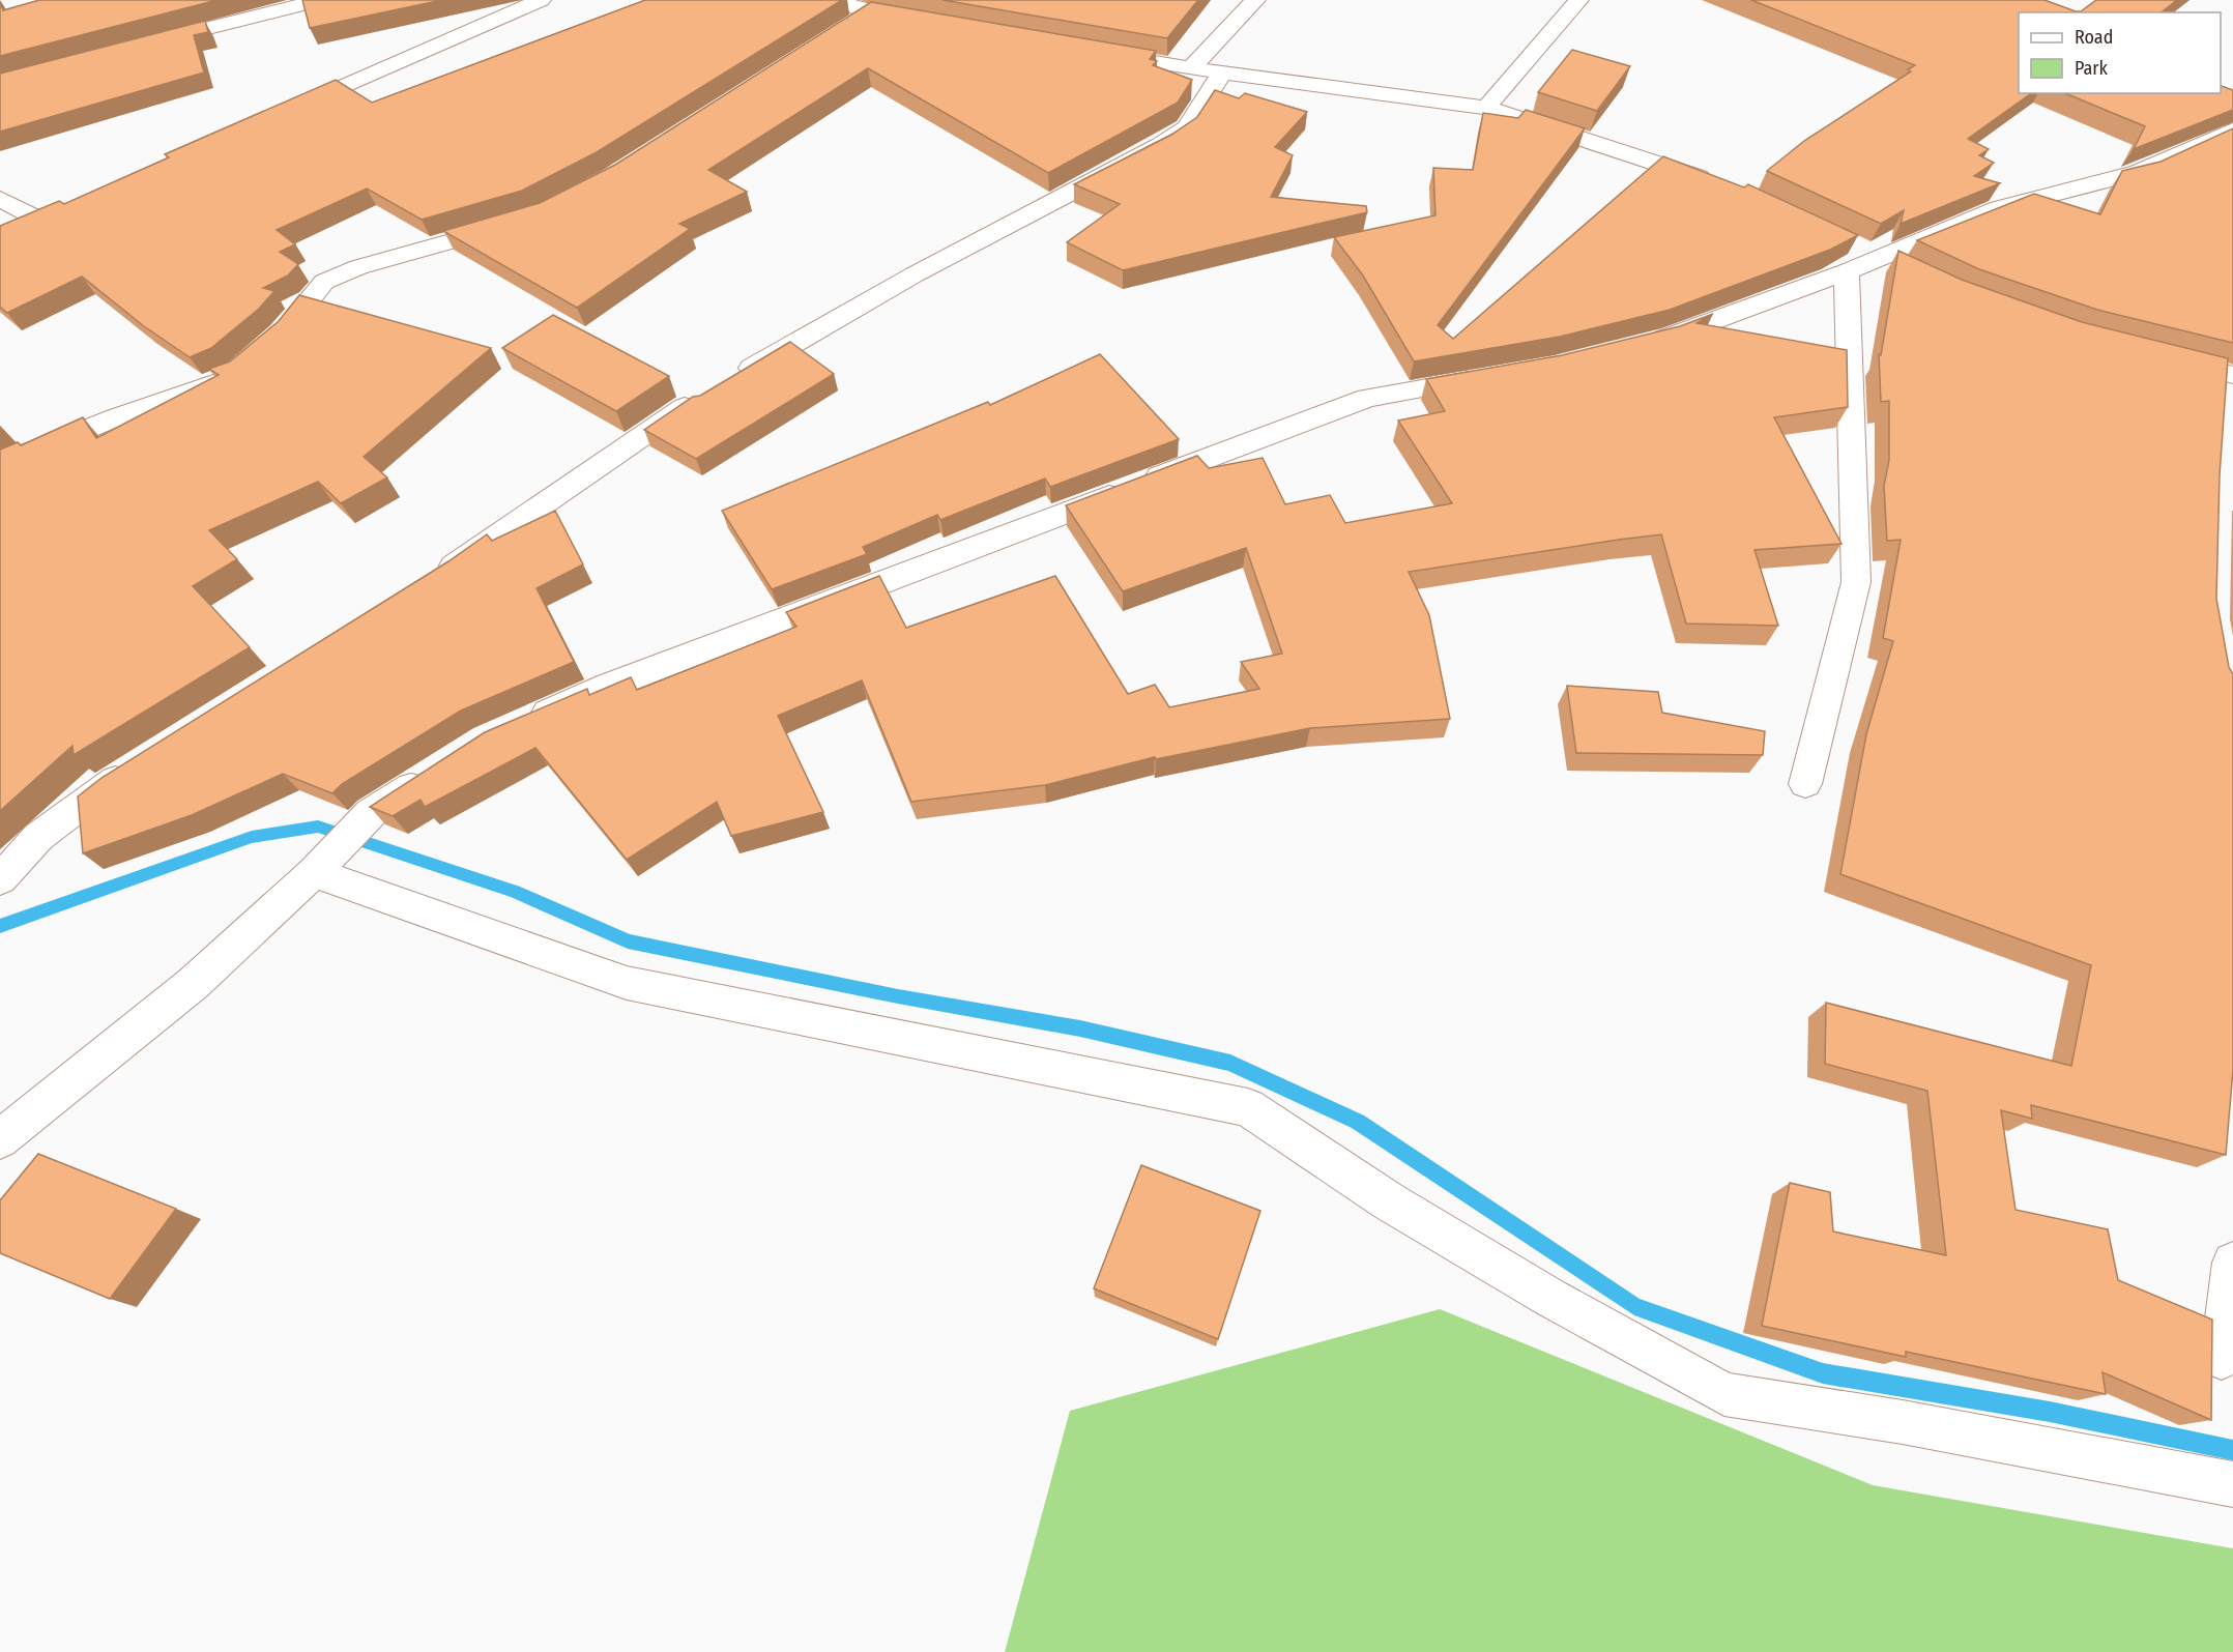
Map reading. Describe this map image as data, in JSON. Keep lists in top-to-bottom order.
{
  "legend": ["Road", "Park"]
}
